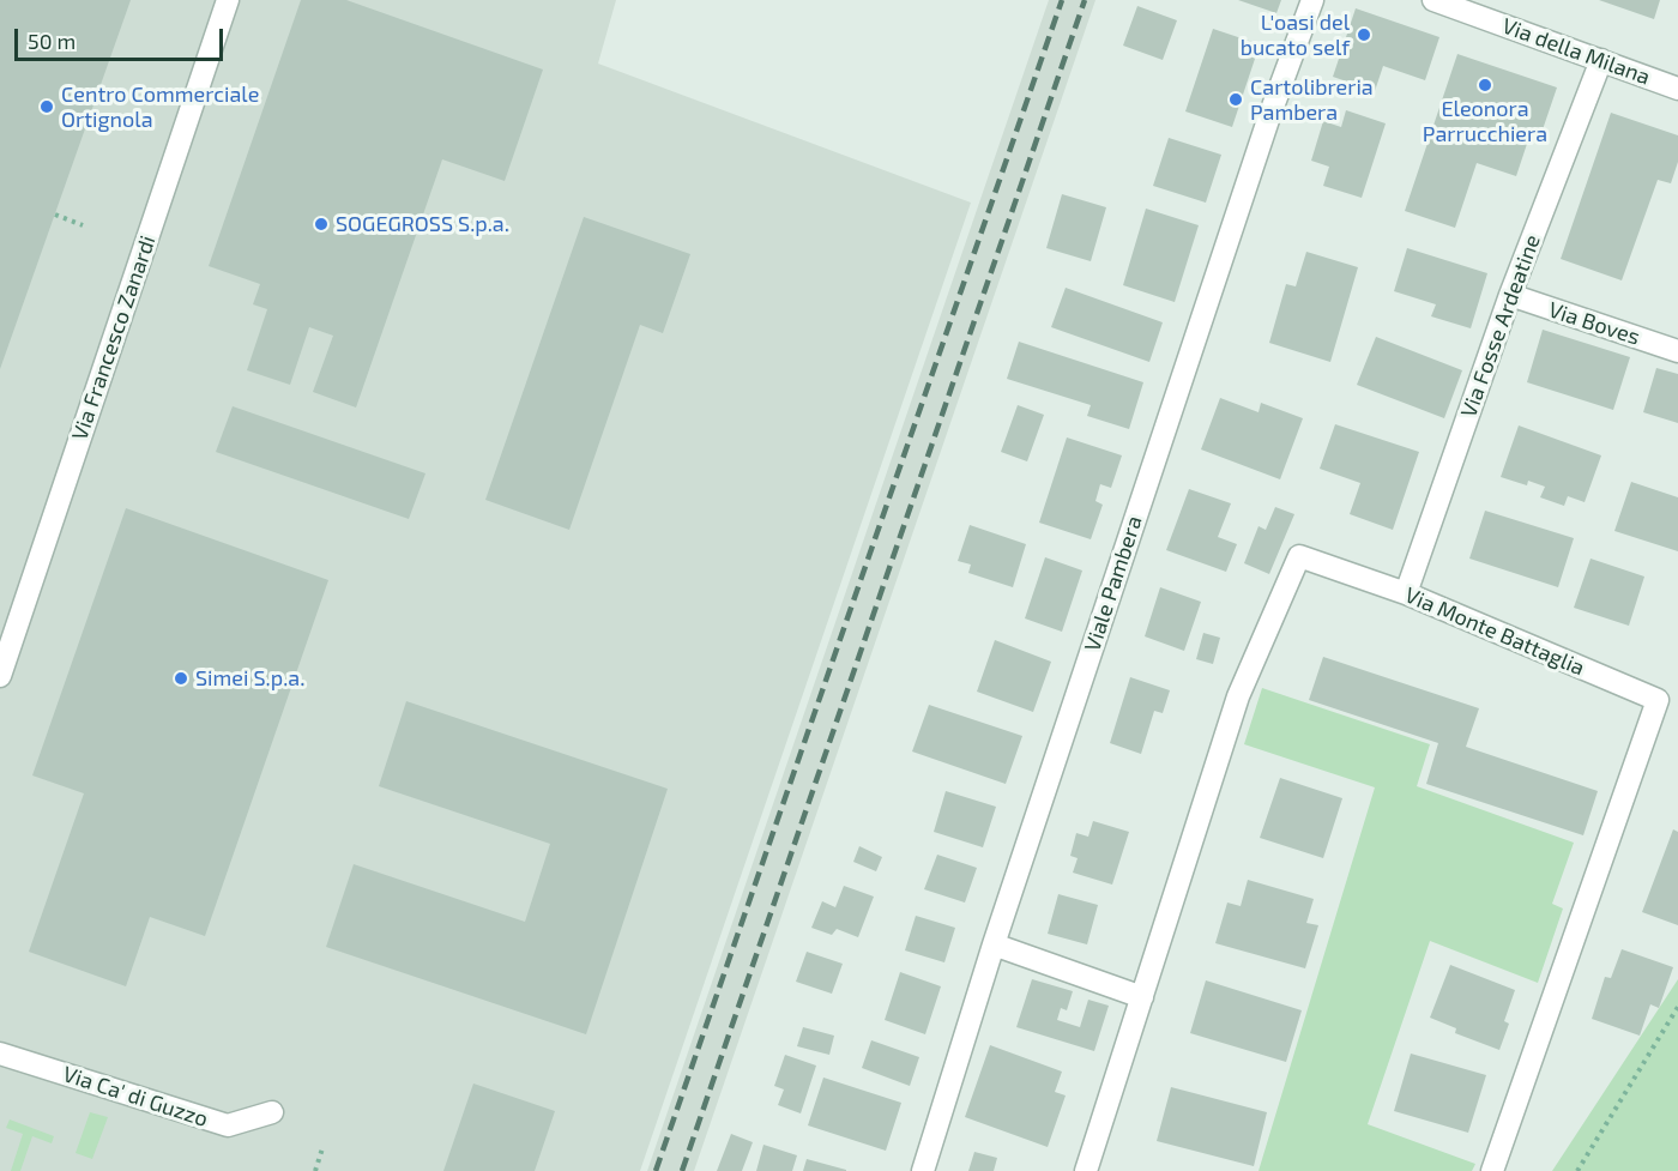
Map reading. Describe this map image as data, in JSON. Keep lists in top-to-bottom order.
{
  "streets": {
    "street": [
      "Via della Milana",
      "Via Boves",
      "Via Fosse Ardeatine",
      "Via Francesco Zanardi",
      "Viale Pambera",
      "Via Monte Battaglia",
      "Via Ca' di Guzzo"
    ]
  },
  "crossings": [
    ["Via della Milana", "Via Fosse Ardeatine"],
    ["Via Boves", "Via Fosse Ardeatine"],
    ["Via Fosse Ardeatine", "Via Monte Battaglia"]
  ],
  "places": [
    "L'oasi del bucato self",
    "Eleonora Parrucchiera",
    "Cartolibreria Pambera",
    "Centro Commerciale Ortignola",
    "SOGEGROSS S.p.a.",
    "Simei S.p.a."
  ],
  "scale_bar": "50 m"
}
